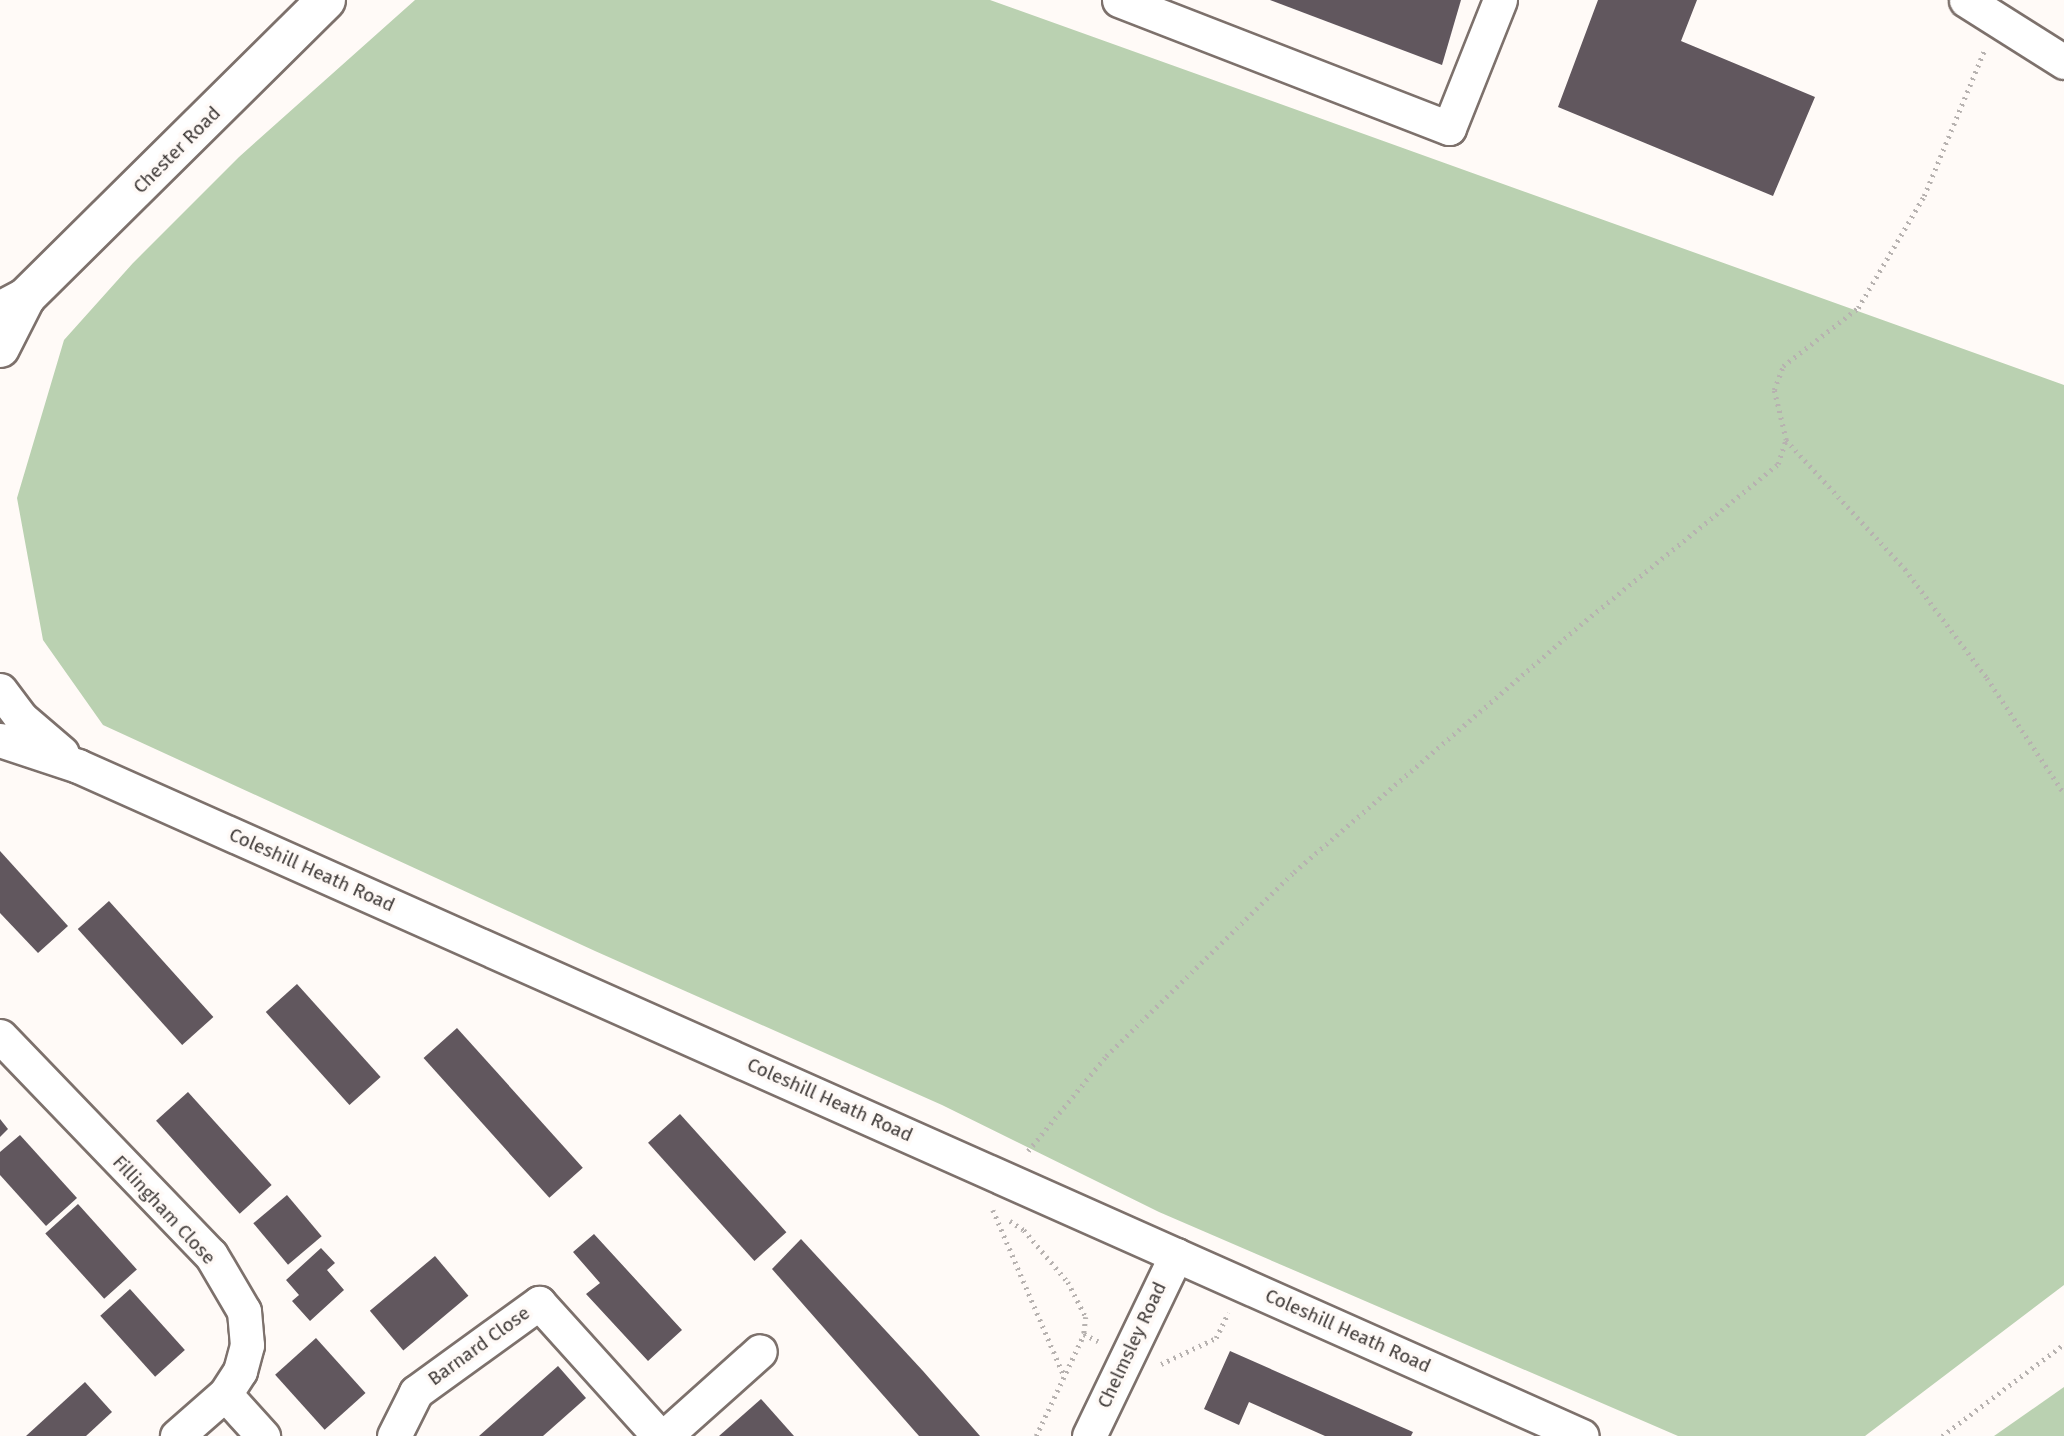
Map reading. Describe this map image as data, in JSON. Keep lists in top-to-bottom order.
{
  "streets": {
    "highway": ["Chester Road"],
    "street": [
      "Coleshill Heath Road",
      "Fillingham Close",
      "Chelmsley Road",
      "Barnard Close"
    ]
  },
  "crossings": [
    ["Coleshill Heath Road", "Chelmsley Road"]
  ]
}
